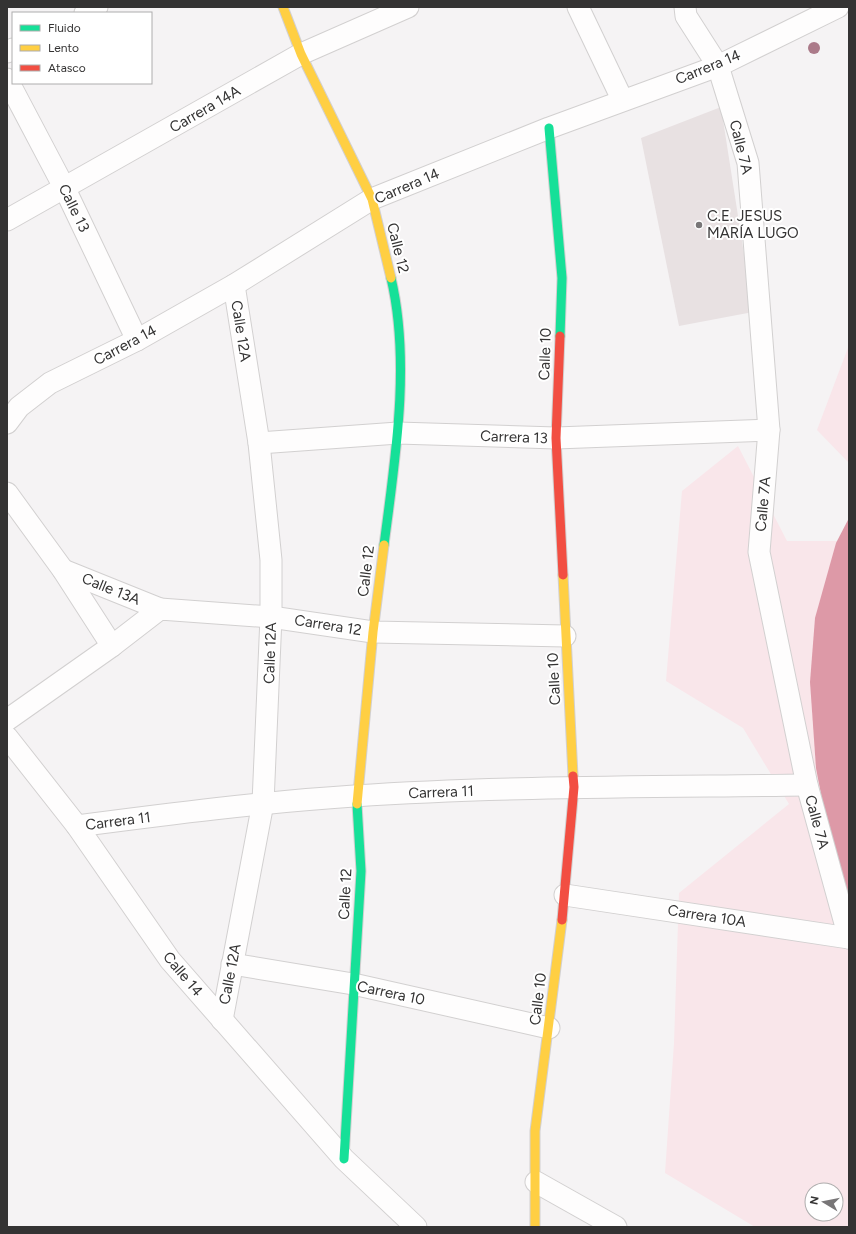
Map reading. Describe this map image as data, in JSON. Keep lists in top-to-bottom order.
{
  "streets": {
    "street": [
      "Carrera 14",
      "Carrera 14A",
      "Calle 7A",
      "Calle 13",
      "Calle 12",
      "Calle 12A",
      "Calle 10",
      "Carrera 13",
      "Calle 13A",
      "Carrera 12",
      "Carrera 11",
      "Carrera 10A",
      "Calle 14",
      "Carrera 10"
    ]
  },
  "crossings": [
    ["Carrera 14", "Calle 7A"],
    ["Carrera 14", "Calle 13"],
    ["Carrera 14", "Calle 12"],
    ["Carrera 14", "Calle 12A"],
    ["Carrera 14", "Calle 10"],
    ["Carrera 14A", "Calle 13"],
    ["Carrera 14A", "Calle 12"],
    ["Calle 7A", "Carrera 13"],
    ["Calle 7A", "Carrera 11"],
    ["Calle 7A", "Carrera 10A"],
    ["Calle 12", "Carrera 13"],
    ["Calle 12", "Carrera 12"],
    ["Calle 12", "Carrera 11"],
    ["Calle 12", "Calle 14"],
    ["Calle 12", "Carrera 10"],
    ["Calle 12A", "Carrera 13"],
    ["Calle 12A", "Carrera 12"],
    ["Calle 12A", "Carrera 11"],
    ["Calle 12A", "Calle 14"],
    ["Calle 12A", "Carrera 10"],
    ["Calle 10", "Carrera 13"],
    ["Calle 10", "Carrera 12"],
    ["Calle 10", "Carrera 11"],
    ["Calle 10", "Carrera 10A"],
    ["Calle 10", "Carrera 10"],
    ["Calle 13A", "Carrera 12"],
    ["Carrera 11", "Calle 14"]
  ],
  "places": ["C.E. JESUS MARÍA LUGO"],
  "legend": ["Fluido", "Lento", "Atasco"],
  "north": "left"
}
